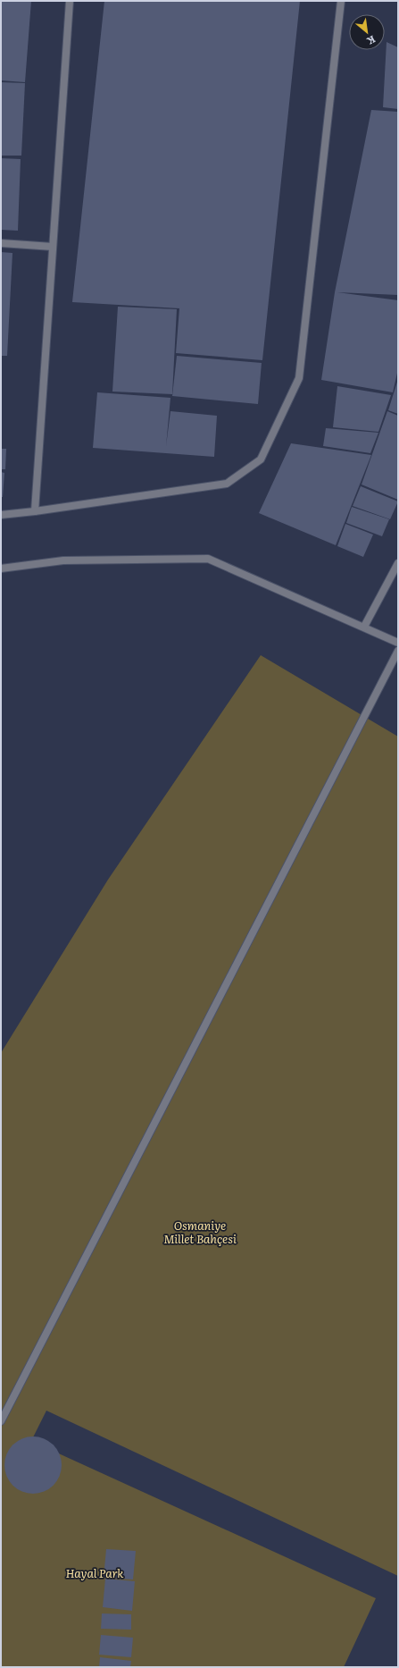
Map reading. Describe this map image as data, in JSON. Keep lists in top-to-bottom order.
{
  "parks": ["Osmaniye Millet Bahçesi", "Hayal Park"],
  "north": "bottom right"
}
